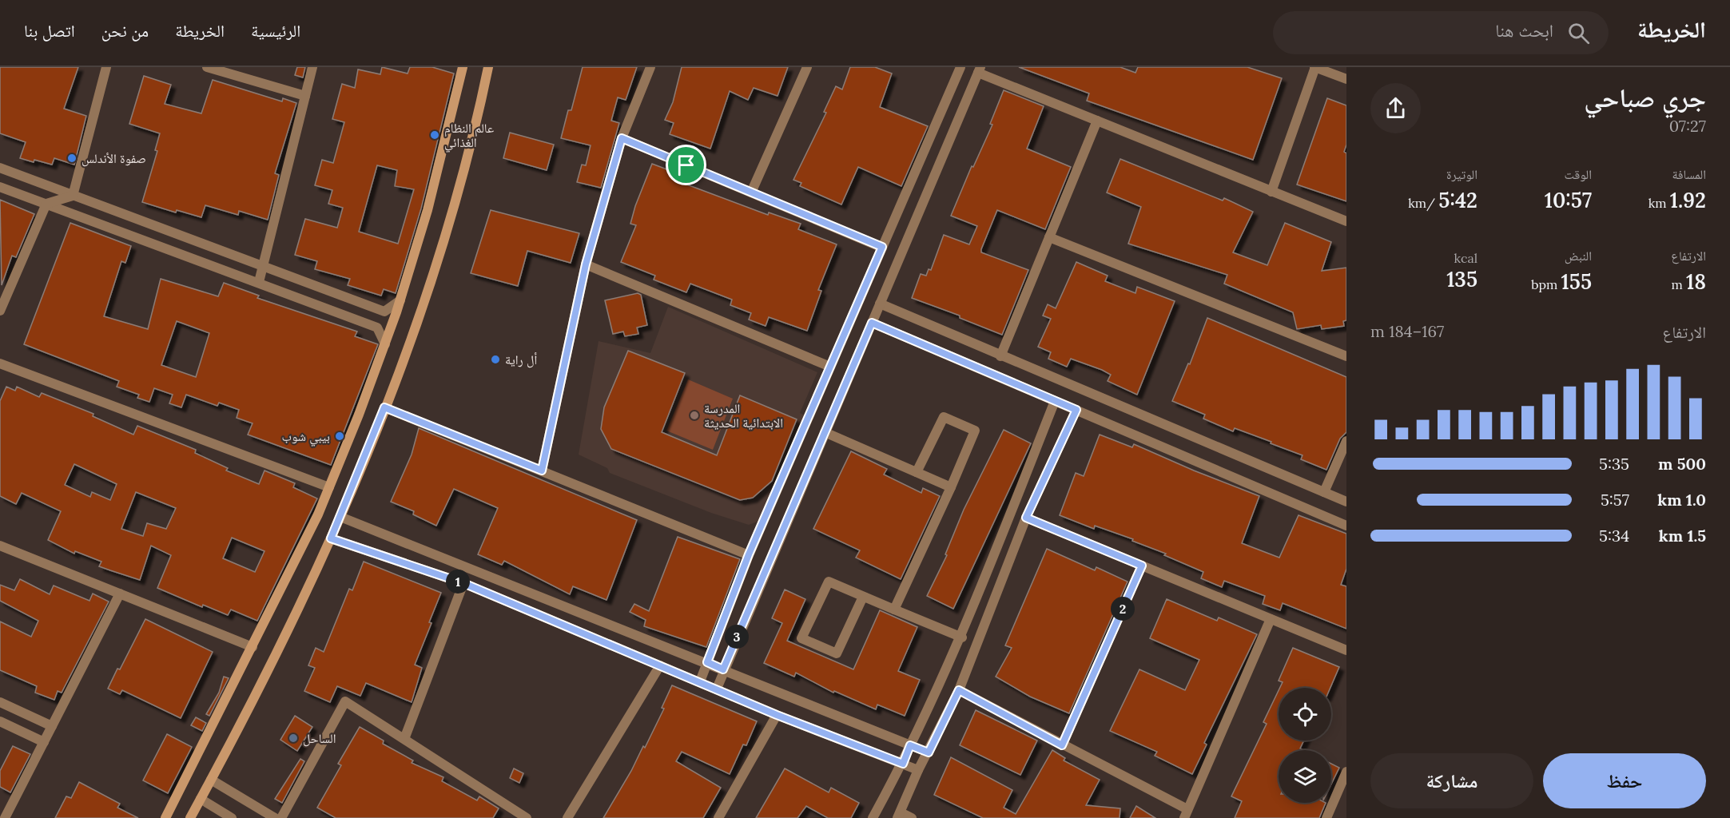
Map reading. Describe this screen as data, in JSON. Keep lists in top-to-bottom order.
{
  "places": [
    "عالم النظام الغذائي",
    "صفوة الأندلس",
    "أل راية",
    "المدرسة الابتدائية الحديثة",
    "بيبي شوب",
    "الساحل"
  ],
  "page": {
    "header": "الخريطة",
    "search": "ابحث هنا",
    "nav": [
      "الرئيسية",
      "الخريطة",
      "من نحن",
      "اتصل بنا"
    ],
    "heading": ["جري صباحي", "07:27"],
    "stats": [
      ["المسافة", "1.92 km"],
      ["الوقت", "10:57"],
      ["الوتيرة", "5:42 /km"],
      ["الارتفاع", "18 m"],
      ["النبض", "155 bpm"],
      ["kcal", "135"]
    ],
    "chart": ["الارتفاع", "167–184 m"],
    "list": [
      {
        "name": "500 m",
        "note": "5:35"
      },
      {
        "name": "1.0 km",
        "note": "5:57"
      },
      {
        "name": "1.5 km",
        "note": "5:34"
      }
    ],
    "pins": ["1", "2", "3"],
    "buttons": ["حفظ", "مشاركة"]
  }
}
